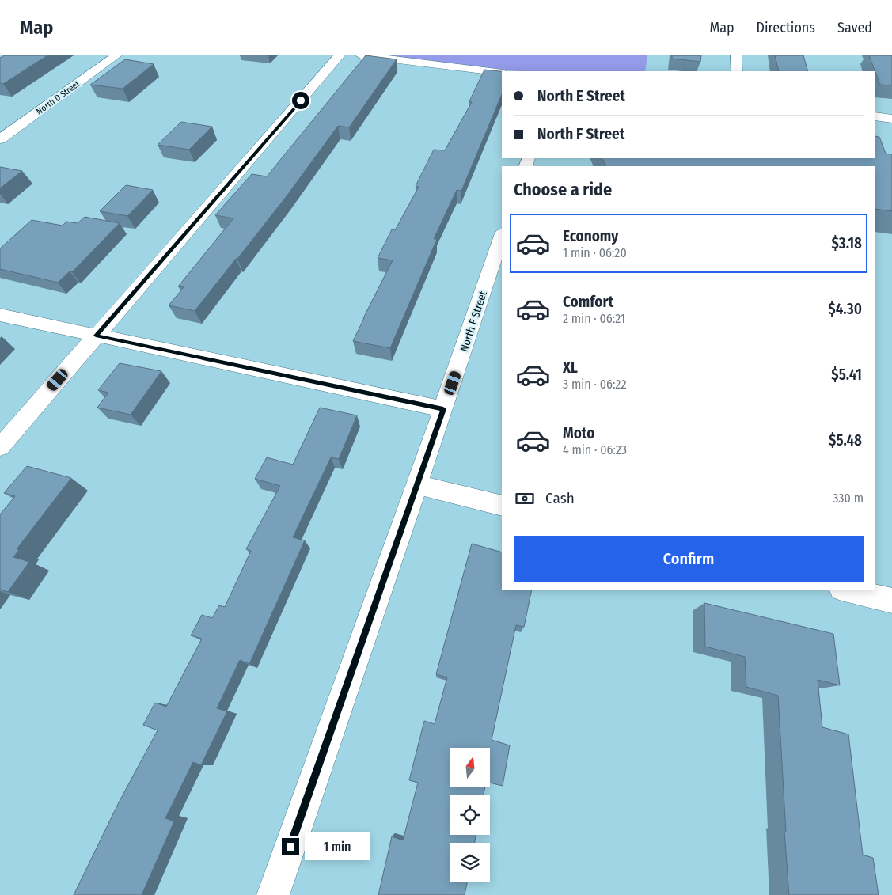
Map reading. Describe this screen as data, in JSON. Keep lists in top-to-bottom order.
{
  "streets": {
    "street": ["North D Street", "North F Street"]
  },
  "north": "top",
  "page": {
    "header": "Map",
    "nav": ["Map", "Directions", "Saved"],
    "banner": ["North E Street", "North F Street"],
    "heading": "Choose a ride",
    "list": [
      {
        "name": "Economy",
        "note": "1 min · 06:20",
        "value": "$3.18"
      },
      {
        "name": "Comfort",
        "note": "2 min · 06:21",
        "value": "$4.30"
      },
      {
        "name": "XL",
        "note": "3 min · 06:22",
        "value": "$5.41"
      },
      {
        "name": "Moto",
        "note": "4 min · 06:23",
        "value": "$5.48"
      }
    ],
    "pay": ["Cash", "330 m"],
    "buttons": "Confirm",
    "bubble": "1 min"
  }
}
